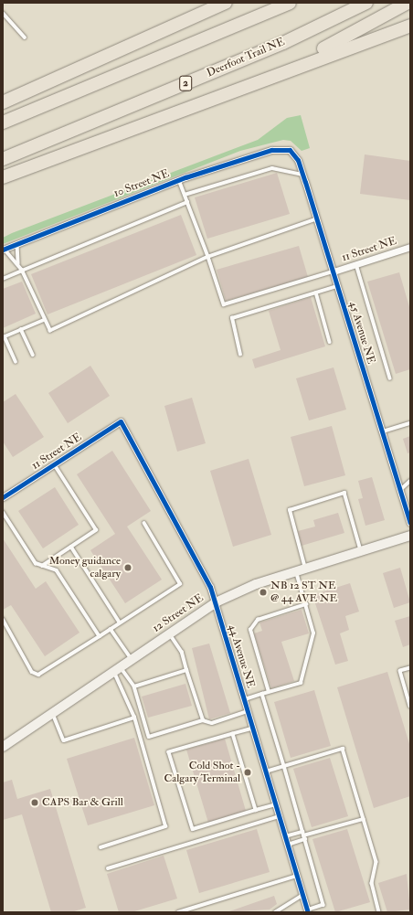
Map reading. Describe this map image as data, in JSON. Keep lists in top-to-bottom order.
{
  "streets": {
    "highway": ["Deerfoot Trail NE", "2"],
    "street": [
      "10 Street NE",
      "11 Street NE",
      "45 Avenue NE",
      "12 Street NE",
      "44 Avenue NE"
    ]
  },
  "crossings": [
    ["10 Street NE", "45 Avenue NE"],
    ["11 Street NE", "45 Avenue NE"],
    ["11 Street NE", "44 Avenue NE"],
    ["12 Street NE", "44 Avenue NE"]
  ],
  "places": [
    "Money guidance calgary",
    "NB 12 ST NE @ 44 AVE NE",
    "Cold Shot - Calgary Terminal",
    "CAPS Bar & Grill"
  ]
}
